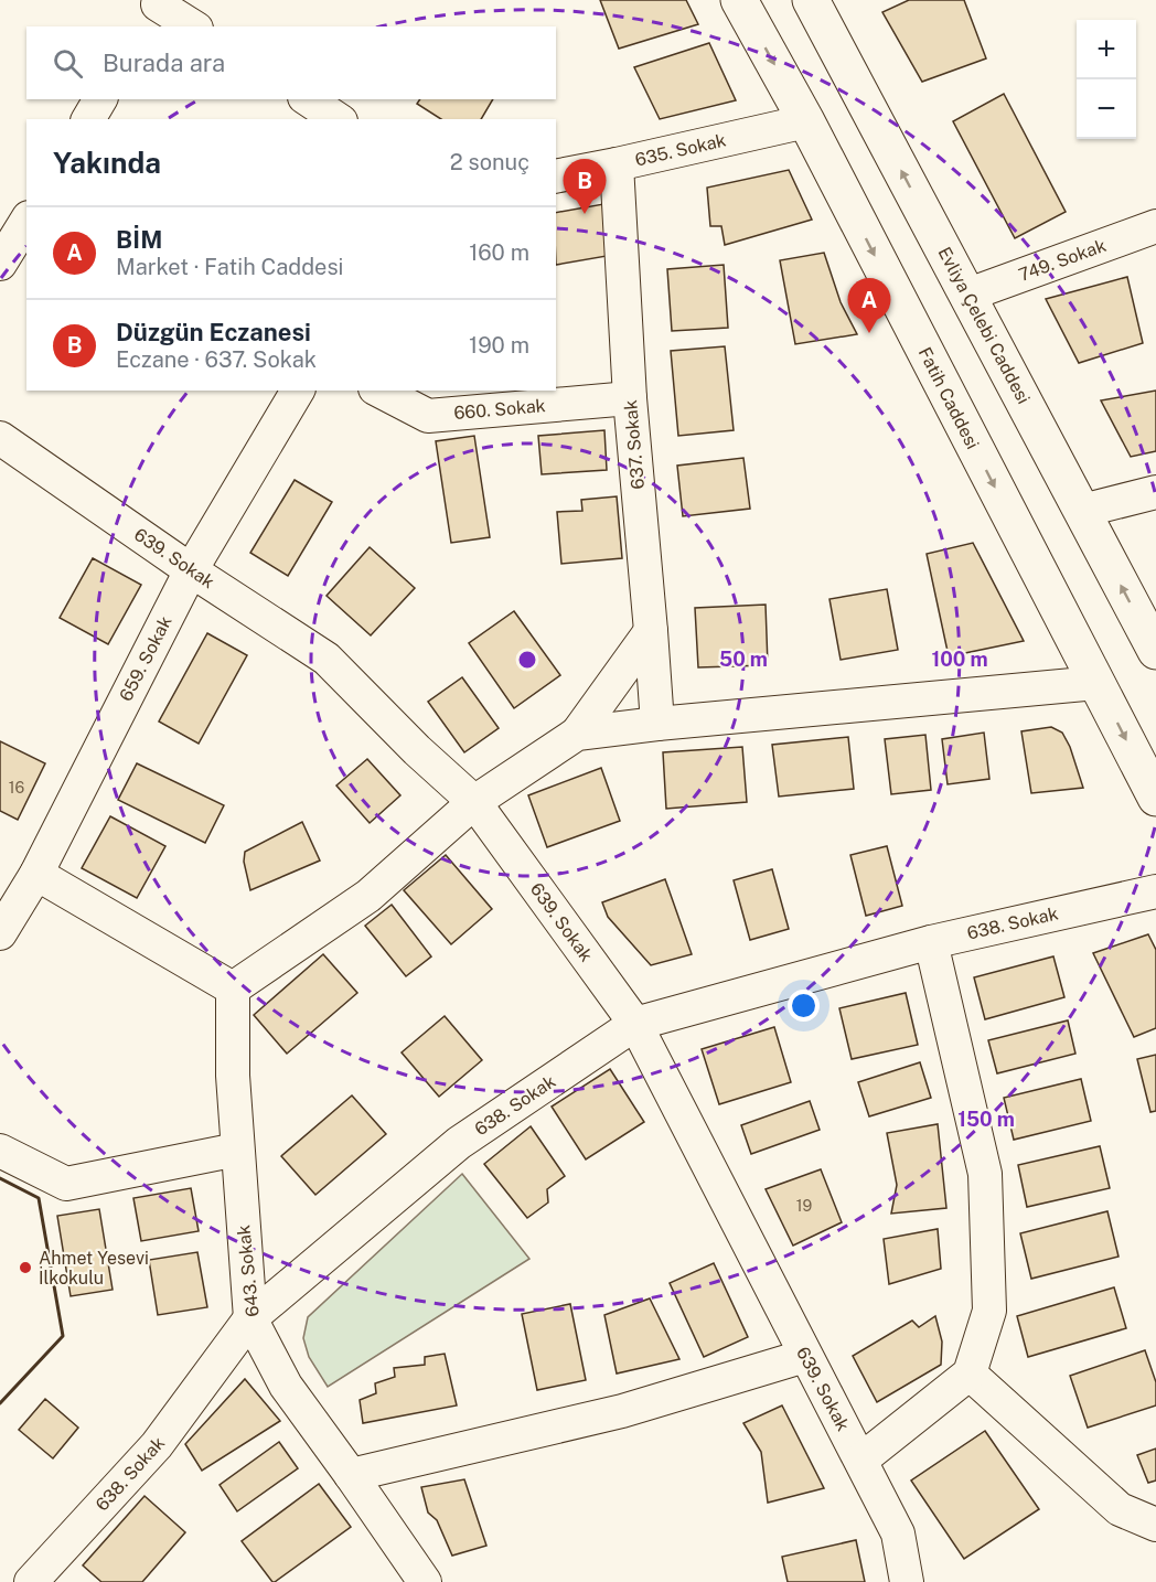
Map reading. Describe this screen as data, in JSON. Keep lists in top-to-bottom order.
{
  "streets": {
    "main road": ["Evliya Çelebi Caddesi", "Fatih Caddesi"],
    "street": [
      "635. Sokak",
      "749. Sokak",
      "660. Sokak",
      "637. Sokak",
      "639. Sokak",
      "659. Sokak",
      "638. Sokak",
      "643. Sokak"
    ]
  },
  "crossings": [
    ["635. Sokak", "Fatih Caddesi"],
    ["635. Sokak", "637. Sokak"],
    ["749. Sokak", "Evliya Çelebi Caddesi"],
    ["660. Sokak", "637. Sokak"],
    ["639. Sokak", "659. Sokak"],
    ["639. Sokak", "638. Sokak"],
    ["638. Sokak", "643. Sokak"]
  ],
  "one_way": ["Evliya Çelebi Caddesi", "Fatih Caddesi"],
  "places": ["Ahmet Yesevi İlkokulu"],
  "house_numbers": ["16", "19"],
  "page": {
    "map_buttons": ["+", "−"],
    "search": "Burada ara",
    "heading": ["Yakında", "2 sonuç"],
    "pins": ["B", "A"],
    "list": [
      {
        "mark": "A",
        "name": "BİM",
        "note": "Market · Fatih Caddesi",
        "value": "160 m"
      },
      {
        "mark": "B",
        "name": "Düzgün Eczanesi",
        "note": "Eczane · 637. Sokak",
        "value": "190 m"
      }
    ]
  },
  "rings": ["50 m", "100 m", "150 m"]
}
